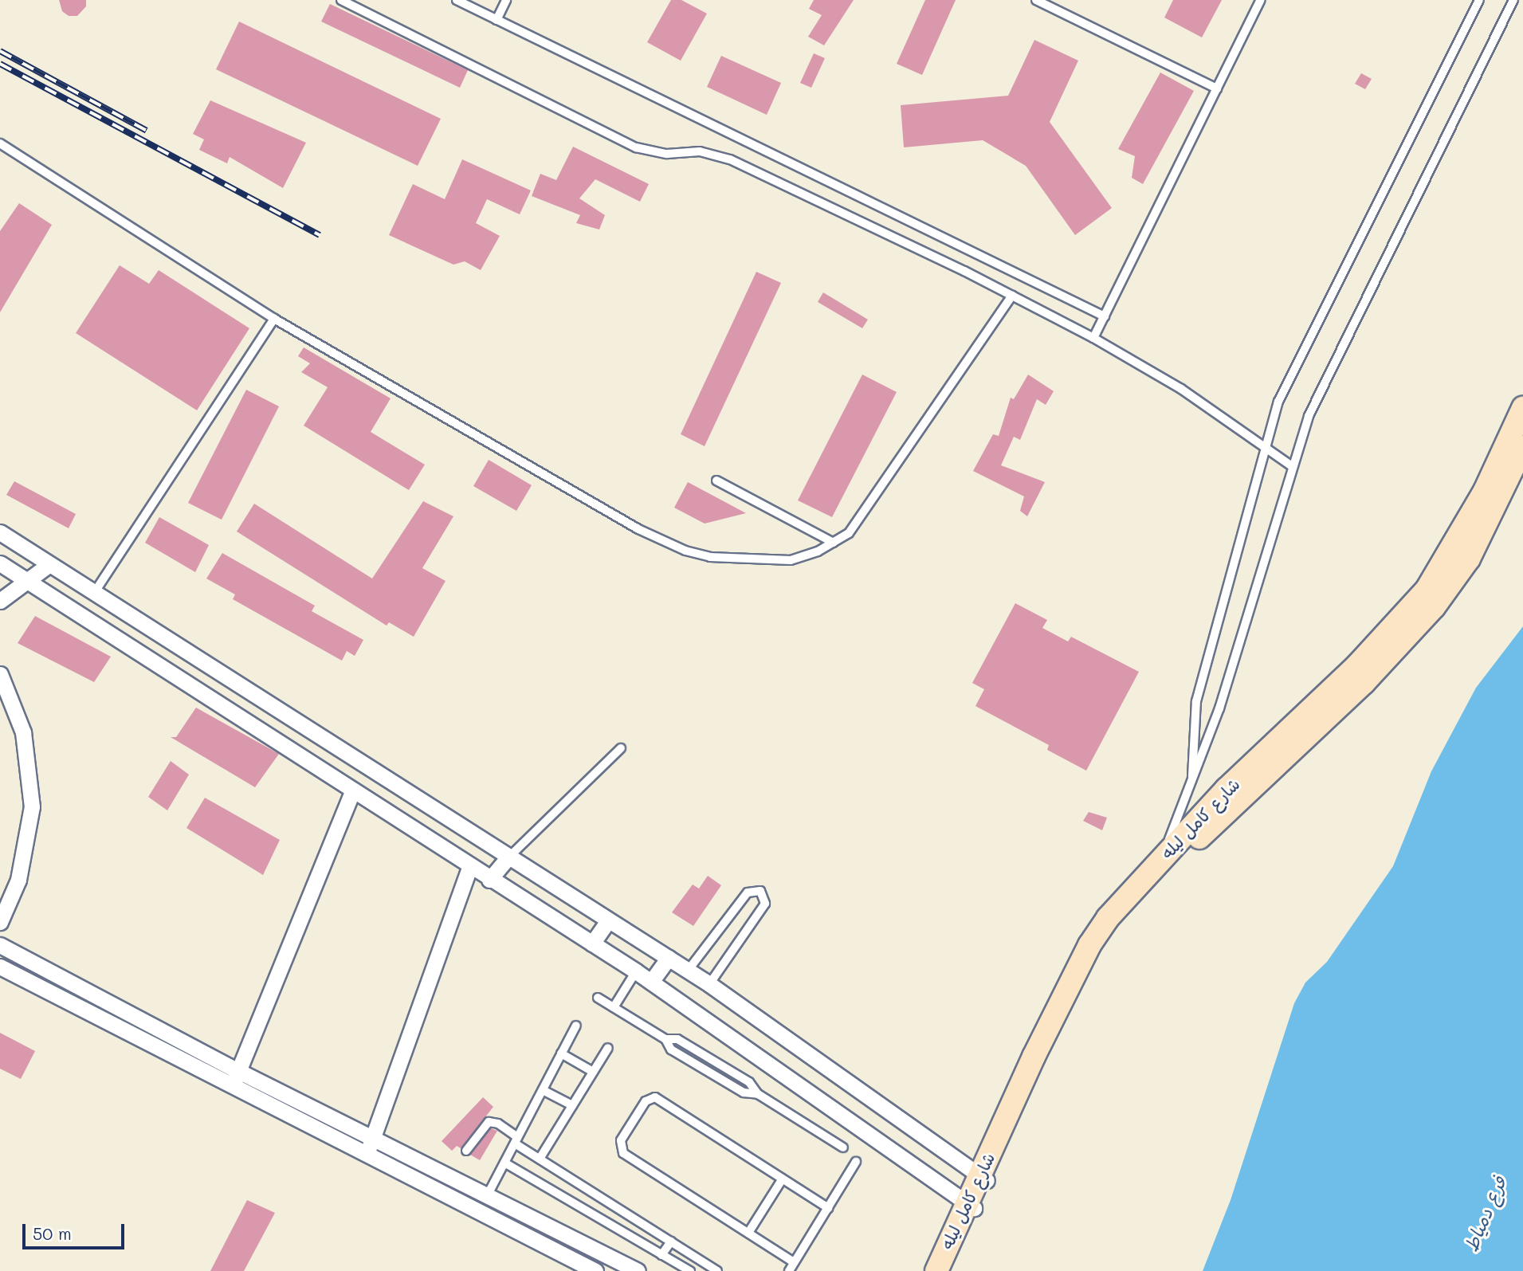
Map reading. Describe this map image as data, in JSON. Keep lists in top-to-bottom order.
{
  "streets": {
    "street": ["شارع كامل ليله"]
  },
  "water": ["فرع دمياط"],
  "scale_bar": "50 m"
}
